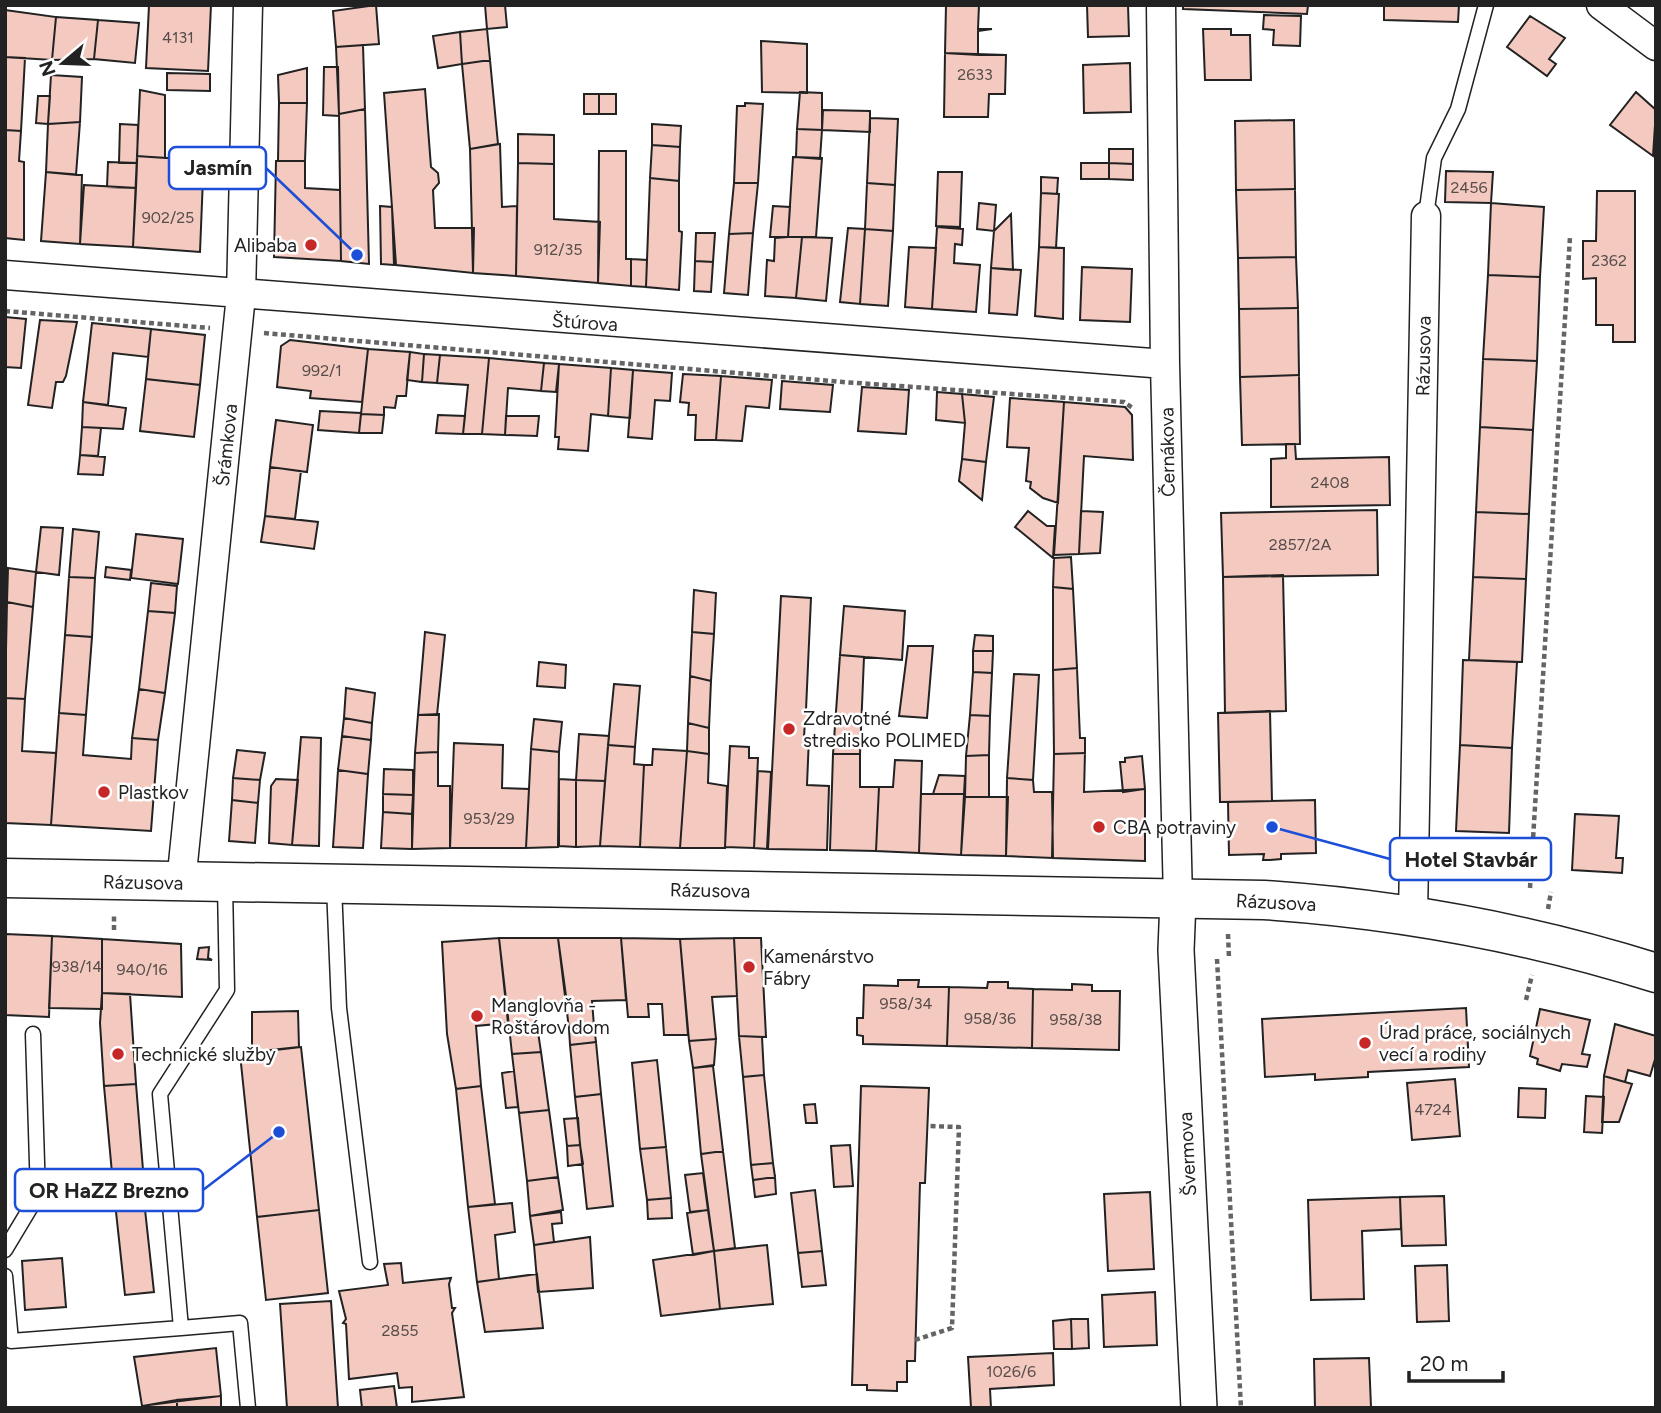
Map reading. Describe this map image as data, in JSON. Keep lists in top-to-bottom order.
{
  "streets": {
    "main road": ["Rázusova"],
    "street": [
      "Štúrova",
      "Šrámkova",
      "Černákova",
      "Švermova"
    ]
  },
  "crossings": [
    ["Štúrova", "Šrámkova"],
    ["Štúrova", "Černákova"],
    ["Rázusova", "Šrámkova"],
    ["Rázusova", "Černákova"],
    ["Rázusova", "Švermova"],
    ["Černákova", "Švermova"]
  ],
  "places": [
    "Alibaba",
    "Jasmín",
    "Zdravotné stredisko POLIMED",
    "Plastkov",
    "CBA potraviny",
    "Hotel Stavbár",
    "Kamenárstvo Fábry",
    "Manglovňa - Roštárov dom",
    "Úrad práce, sociálnych vecí a rodiny",
    "Technické služby",
    "OR HaZZ Brezno"
  ],
  "house_numbers": [
    "4131",
    "2633",
    "2456",
    "902/25",
    "912/35",
    "2362",
    "992/1",
    "2408",
    "2857/2A",
    "953/29",
    "938/14",
    "940/16",
    "958/34",
    "958/36",
    "958/38",
    "4724",
    "2855",
    "1026/6"
  ],
  "scale_bar": "20 m",
  "north": "left"
}
